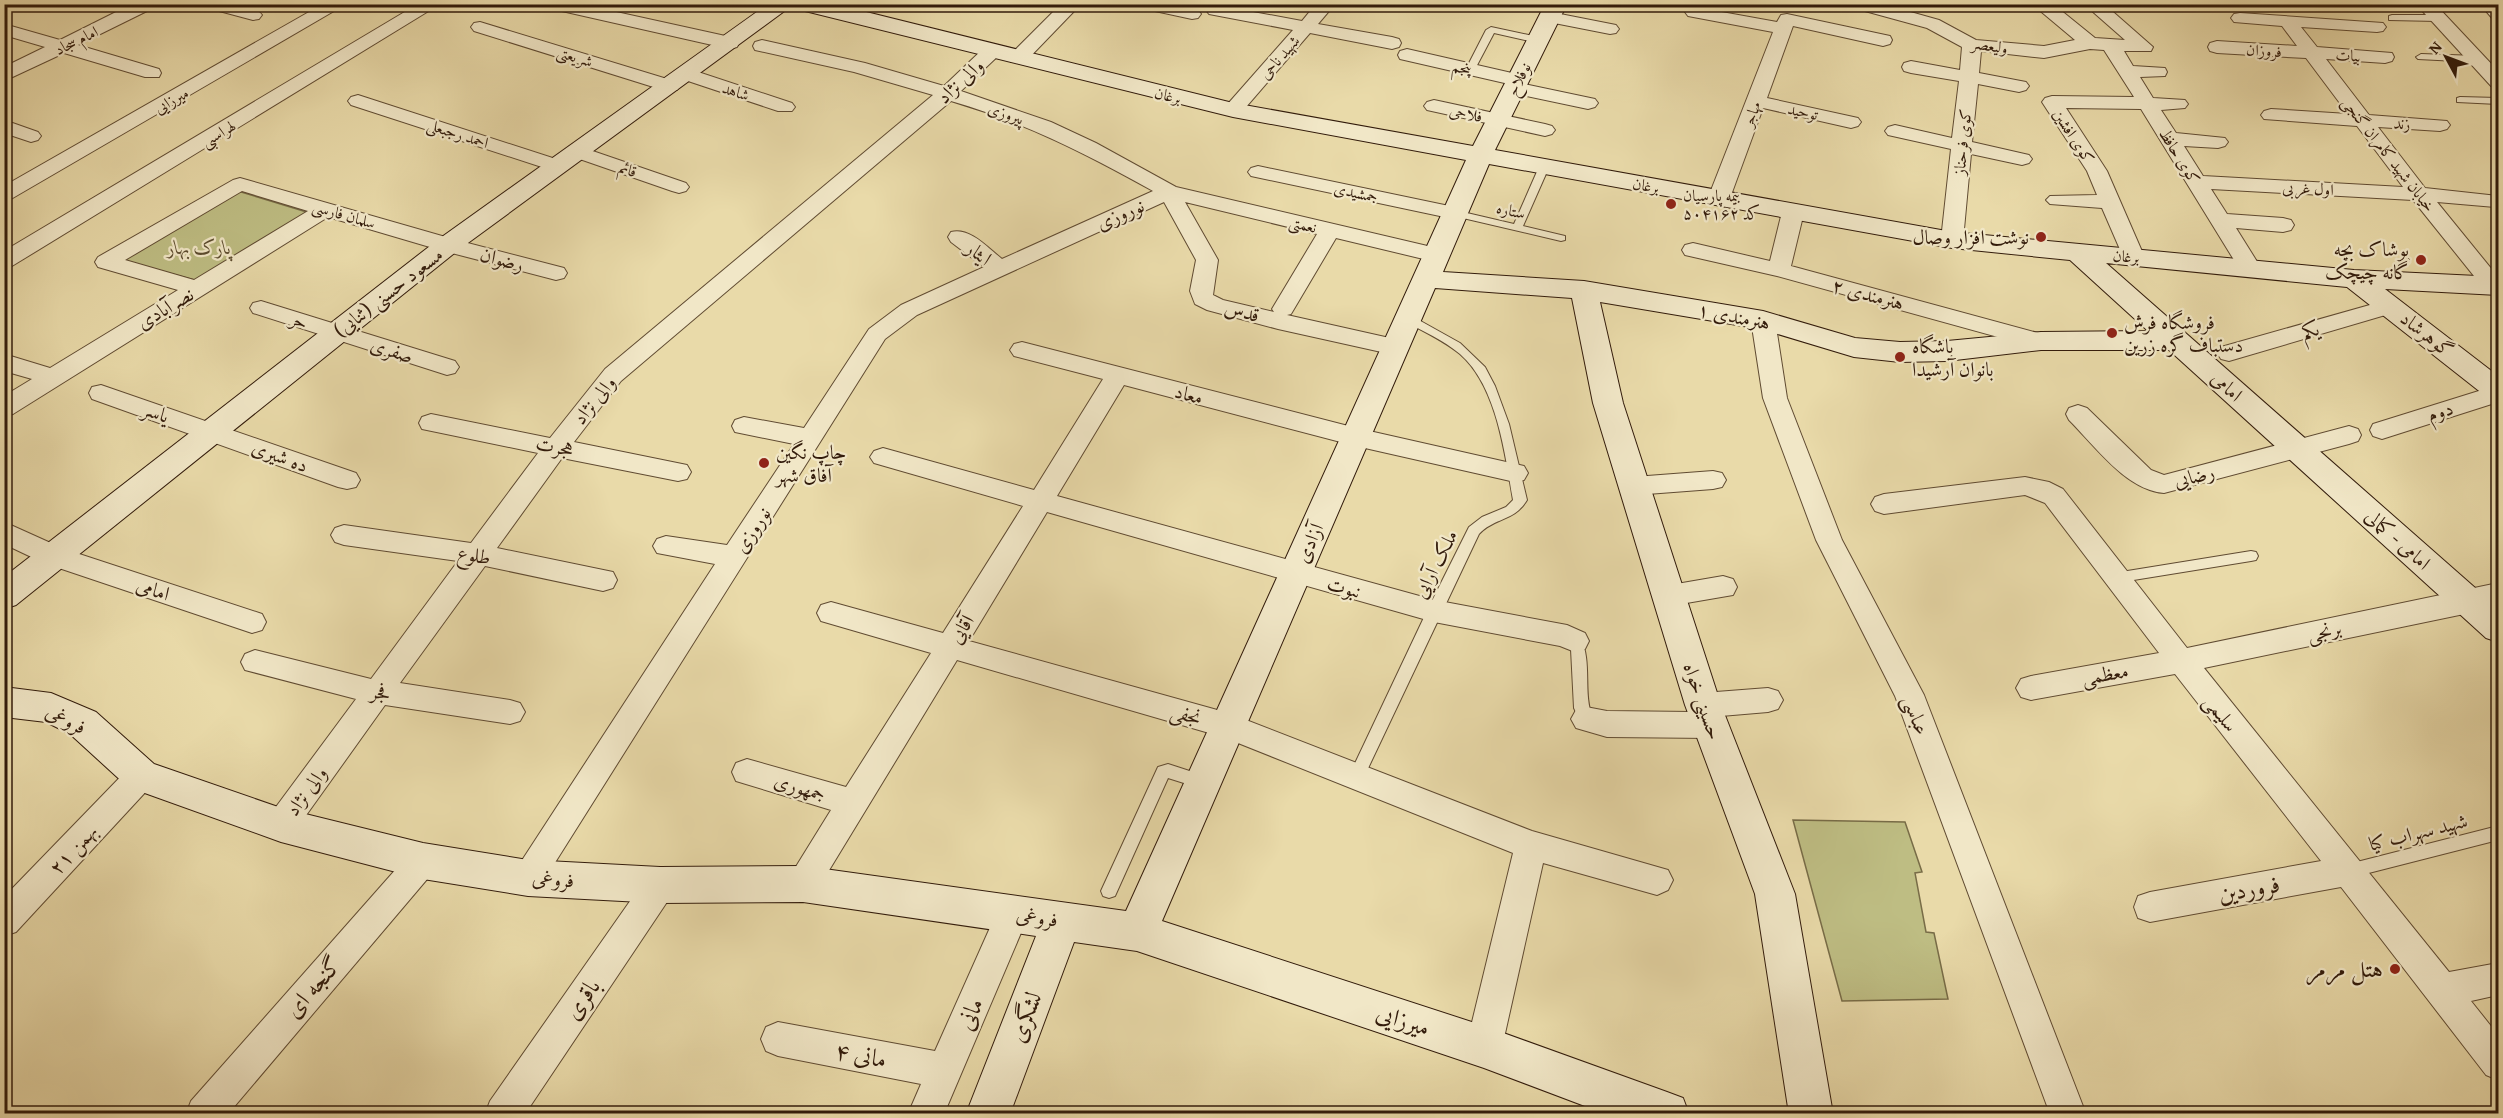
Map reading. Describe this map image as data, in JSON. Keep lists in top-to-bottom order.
{
  "streets": {
    "street": [
      "امام سجاد",
      "ولیعصر",
      "فروزان",
      "بیات",
      "شریعتی",
      "شهید ناحی",
      "پنجم",
      "نوفلاح",
      "والی نژاد",
      "شاهد",
      "برغان",
      "میرزایی",
      "توحید",
      "پیروزی",
      "فلاحی",
      "مهاجر",
      "زند",
      "لهراسبی",
      "احمد رجبعلی",
      "کوی افشین",
      "کوی فرحناز",
      "خیابان شهید کامران گنجی",
      "کوی حافظ",
      "قائم",
      "اول غربی",
      "جمشیدی",
      "سلمان فارسی",
      "نوروزی",
      "نعمتی",
      "ایثار",
      "رضوان",
      "مسعود حسنی (ثنایی)",
      "هنرمندی ۲",
      "نصرآبادی",
      "قدس",
      "هنرمندی ۱",
      "حر",
      "یکم",
      "گوهرشاد",
      "صفری",
      "امامی",
      "معاد",
      "دوم",
      "یاسر",
      "هجرت",
      "ده شیری",
      "رضایی",
      "امامی - کمالی",
      "آزادی",
      "طلوع",
      "نبوت",
      "آقایی",
      "برنجی",
      "معظمی",
      "فجر",
      "حسینی خواه",
      "سلیمی",
      "نجفی",
      "عباسی",
      "فروغی",
      "جمهوری",
      "۲۱ بهمن",
      "فروردین",
      "گنجه ای",
      "باقری",
      "مانی",
      "لشگری",
      "مانی ۴"
    ],
    "lane": ["ستاره", "ملک آرایی", "شهید سهراب کیا"]
  },
  "crossings": [
    ["ولیعصر", "کوی فرحناز"],
    ["ولیعصر", "کوی حافظ"],
    ["فروزان", "بیات"],
    ["فروزان", "خیابان شهید کامران گنجی"],
    ["بیات", "خیابان شهید کامران گنجی"],
    ["شریعتی", "شاهد"],
    ["شریعتی", "مسعود حسنی (ثنایی)"],
    ["شهید ناحی", "پنجم"],
    ["شهید ناحی", "برغان"],
    ["پنجم", "نوفلاح"],
    ["نوفلاح", "برغان"],
    ["نوفلاح", "فلاحی"],
    ["نوفلاح", "آزادی"],
    ["والی نژاد", "برغان"],
    ["والی نژاد", "پیروزی"],
    ["والی نژاد", "هجرت"],
    ["والی نژاد", "طلوع"],
    ["والی نژاد", "فجر"],
    ["والی نژاد", "فروغی"],
    ["شاهد", "مسعود حسنی (ثنایی)"],
    ["برغان", "مهاجر"],
    ["برغان", "کوی افشین"],
    ["برغان", "کوی فرحناز"],
    ["برغان", "خیابان شهید کامران گنجی"],
    ["برغان", "کوی حافظ"],
    ["برغان", "گوهرشاد"],
    ["برغان", "امامی"],
    ["برغان", "آزادی"],
    ["میرزایی", "آزادی"],
    ["میرزایی", "فروغی"],
    ["توحید", "مهاجر"],
    ["پیروزی", "نوروزی"],
    ["پیروزی", "نعمتی"],
    ["پیروزی", "قدس"],
    ["زند", "خیابان شهید کامران گنجی"],
    ["احمد رجبعلی", "قائم"],
    ["احمد رجبعلی", "مسعود حسنی (ثنایی)"],
    ["کوی افشین", "کوی حافظ"],
    ["خیابان شهید کامران گنجی", "اول غربی"],
    ["کوی حافظ", "اول غربی"],
    ["قائم", "مسعود حسنی (ثنایی)"],
    ["جمشیدی", "ستاره"],
    ["جمشیدی", "آزادی"],
    ["ستاره", "آزادی"],
    ["سلمان فارسی", "رضوان"],
    ["سلمان فارسی", "مسعود حسنی (ثنایی)"],
    ["سلمان فارسی", "نصرآبادی"],
    ["نوروزی", "نعمتی"],
    ["نوروزی", "ایثار"],
    ["نوروزی", "قدس"],
    ["نوروزی", "فروغی"],
    ["نعمتی", "قدس"],
    ["نعمتی", "هنرمندی ۱"],
    ["نعمتی", "آزادی"],
    ["رضوان", "مسعود حسنی (ثنایی)"],
    ["مسعود حسنی (ثنایی)", "حر"],
    ["مسعود حسنی (ثنایی)", "صفری"],
    ["مسعود حسنی (ثنایی)", "امامی"],
    ["مسعود حسنی (ثنایی)", "یاسر"],
    ["مسعود حسنی (ثنایی)", "ده شیری"],
    ["هنرمندی ۲", "هنرمندی ۱"],
    ["قدس", "آزادی"],
    ["هنرمندی ۱", "امامی"],
    ["هنرمندی ۱", "آزادی"],
    ["هنرمندی ۱", "حسینی خواه"],
    ["هنرمندی ۱", "عباسی"],
    ["حر", "صفری"],
    ["یکم", "گوهرشاد"],
    ["گوهرشاد", "دوم"],
    ["امامی", "رضایی"],
    ["امامی", "امامی - کمالی"],
    ["معاد", "آزادی"],
    ["معاد", "ملک آرایی"],
    ["معاد", "آقایی"],
    ["یاسر", "ده شیری"],
    ["رضایی", "امامی - کمالی"],
    ["امامی - کمالی", "برنجی"],
    ["آزادی", "ملک آرایی"],
    ["آزادی", "نبوت"],
    ["آزادی", "نجفی"],
    ["آزادی", "فروغی"],
    ["ملک آرایی", "نبوت"],
    ["ملک آرایی", "نجفی"],
    ["نبوت", "آقایی"],
    ["نبوت", "حسینی خواه"],
    ["آقایی", "نجفی"],
    ["آقایی", "فروغی"],
    ["آقایی", "جمهوری"],
    ["برنجی", "معظمی"],
    ["برنجی", "سلیمی"],
    ["معظمی", "سلیمی"],
    ["سلیمی", "شهید سهراب کیا"],
    ["سلیمی", "فروردین"],
    ["فروغی", "۲۱ بهمن"],
    ["فروغی", "گنجه ای"],
    ["فروغی", "باقری"],
    ["فروغی", "مانی"],
    ["فروغی", "لشگری"],
    ["شهید سهراب کیا", "فروردین"],
    ["مانی", "مانی ۴"]
  ],
  "parks": ["پارک‌ بهار"],
  "places": [
    "بیمه پارسیان کد ۵۰۴۱۶۲",
    "نوشت افزار وصال",
    "پوشاک بچه گانه چیچک",
    "فروشگاه فرش دستباف گره زرین",
    "باشگاه بانوان آرشیدا",
    "چاپ نگین آفاق شهر",
    "هتل مرمر"
  ],
  "north": "top left"
}
